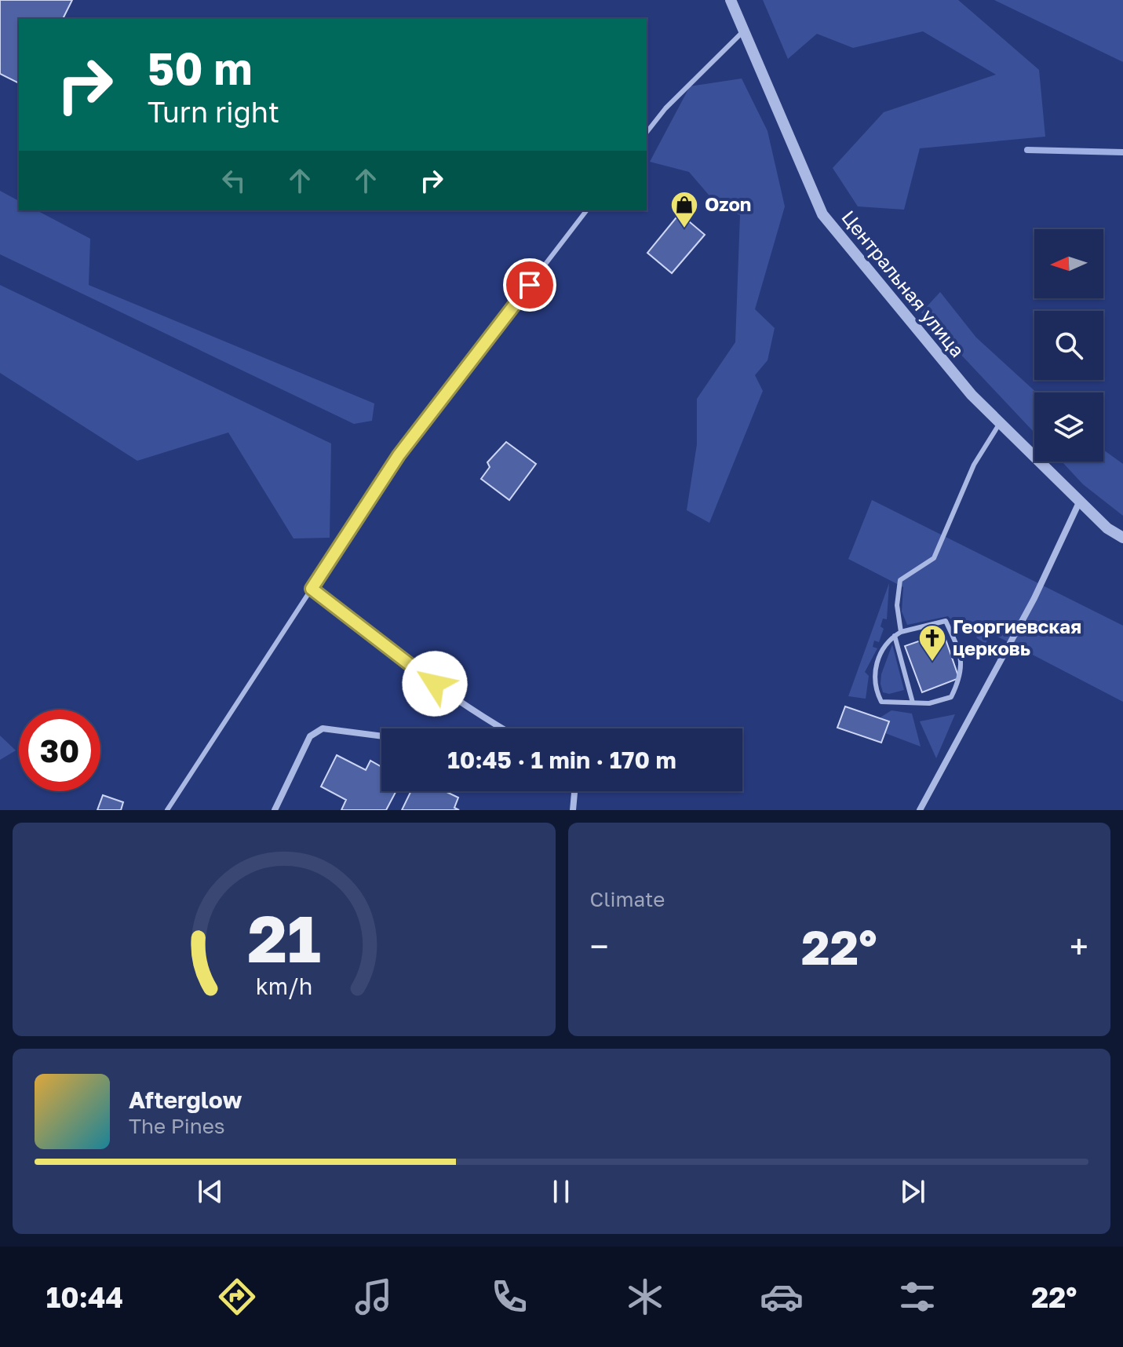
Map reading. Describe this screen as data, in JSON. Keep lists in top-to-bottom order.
{
  "streets": {
    "street": ["Центральная улица"]
  },
  "places": {
    "shop": ["Ozon"],
    "church": ["Георгиевская церковь"]
  },
  "north": "left",
  "page": {
    "turn": ["50 m", "Turn right"],
    "limit": "30",
    "trip": "10:45 · 1 min · 170 m",
    "tile": "Climate",
    "heat": ["−", "22°", "+"],
    "song": ["Afterglow", "The Pines"],
    "tabs": ["10:44", "22°"],
    "gauge": ["21", "km/h"]
  }
}
